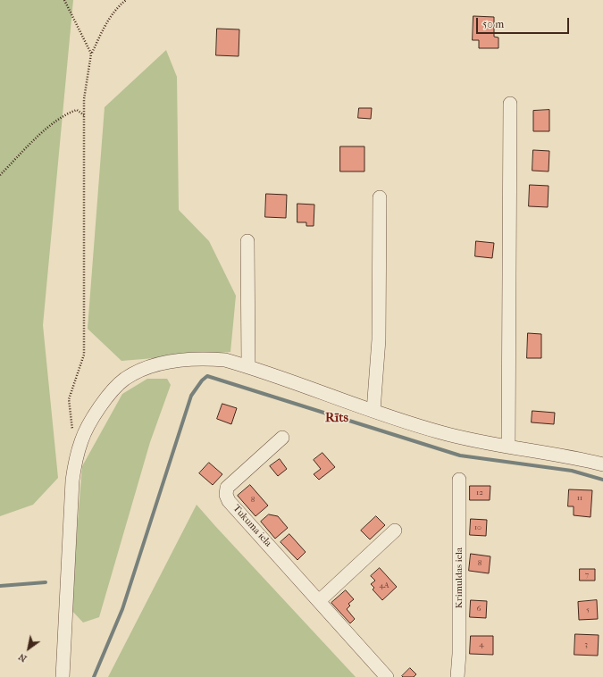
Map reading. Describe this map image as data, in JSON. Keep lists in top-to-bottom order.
{
  "streets": {
    "street": ["Tukuma iela", "Krimuldas iela"]
  },
  "districts": ["Rīts"],
  "house_numbers": [
    "12",
    "11",
    "8",
    "10",
    "8",
    "7",
    "4A",
    "6",
    "5",
    "4",
    "3"
  ],
  "scale_bar": "50 m",
  "north": "bottom left"
}
